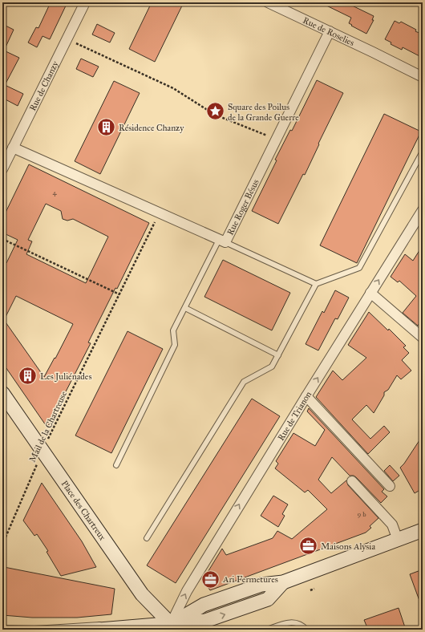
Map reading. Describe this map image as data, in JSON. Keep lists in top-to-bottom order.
{
  "streets": {
    "main road": ["Place des Chartreux"],
    "street": [
      "Rue de Roselies",
      "Rue de Chanzy",
      "Rue Roger Bésus",
      "Rue de Trianon"
    ],
    "path": ["Mail de la Chartreuse"]
  },
  "crossings": [
    ["Rue de Roselies", "Rue Roger Bésus"],
    ["Rue de Chanzy", "Rue Roger Bésus"],
    ["Rue Roger Bésus", "Mail de la Chartreuse"],
    ["Rue de Trianon", "Place des Chartreux"],
    ["Mail de la Chartreuse", "Place des Chartreux"]
  ],
  "one_way": ["Rue de Trianon"],
  "places": {
    "place": ["Square des Poilus de la Grande Guerre"],
    "building": ["Résidence Chanzy", "Les Juliénades"],
    "office": ["Maisons Alysia", "Ari Fermetures"]
  },
  "house_numbers": ["4", "9 b"]
}
